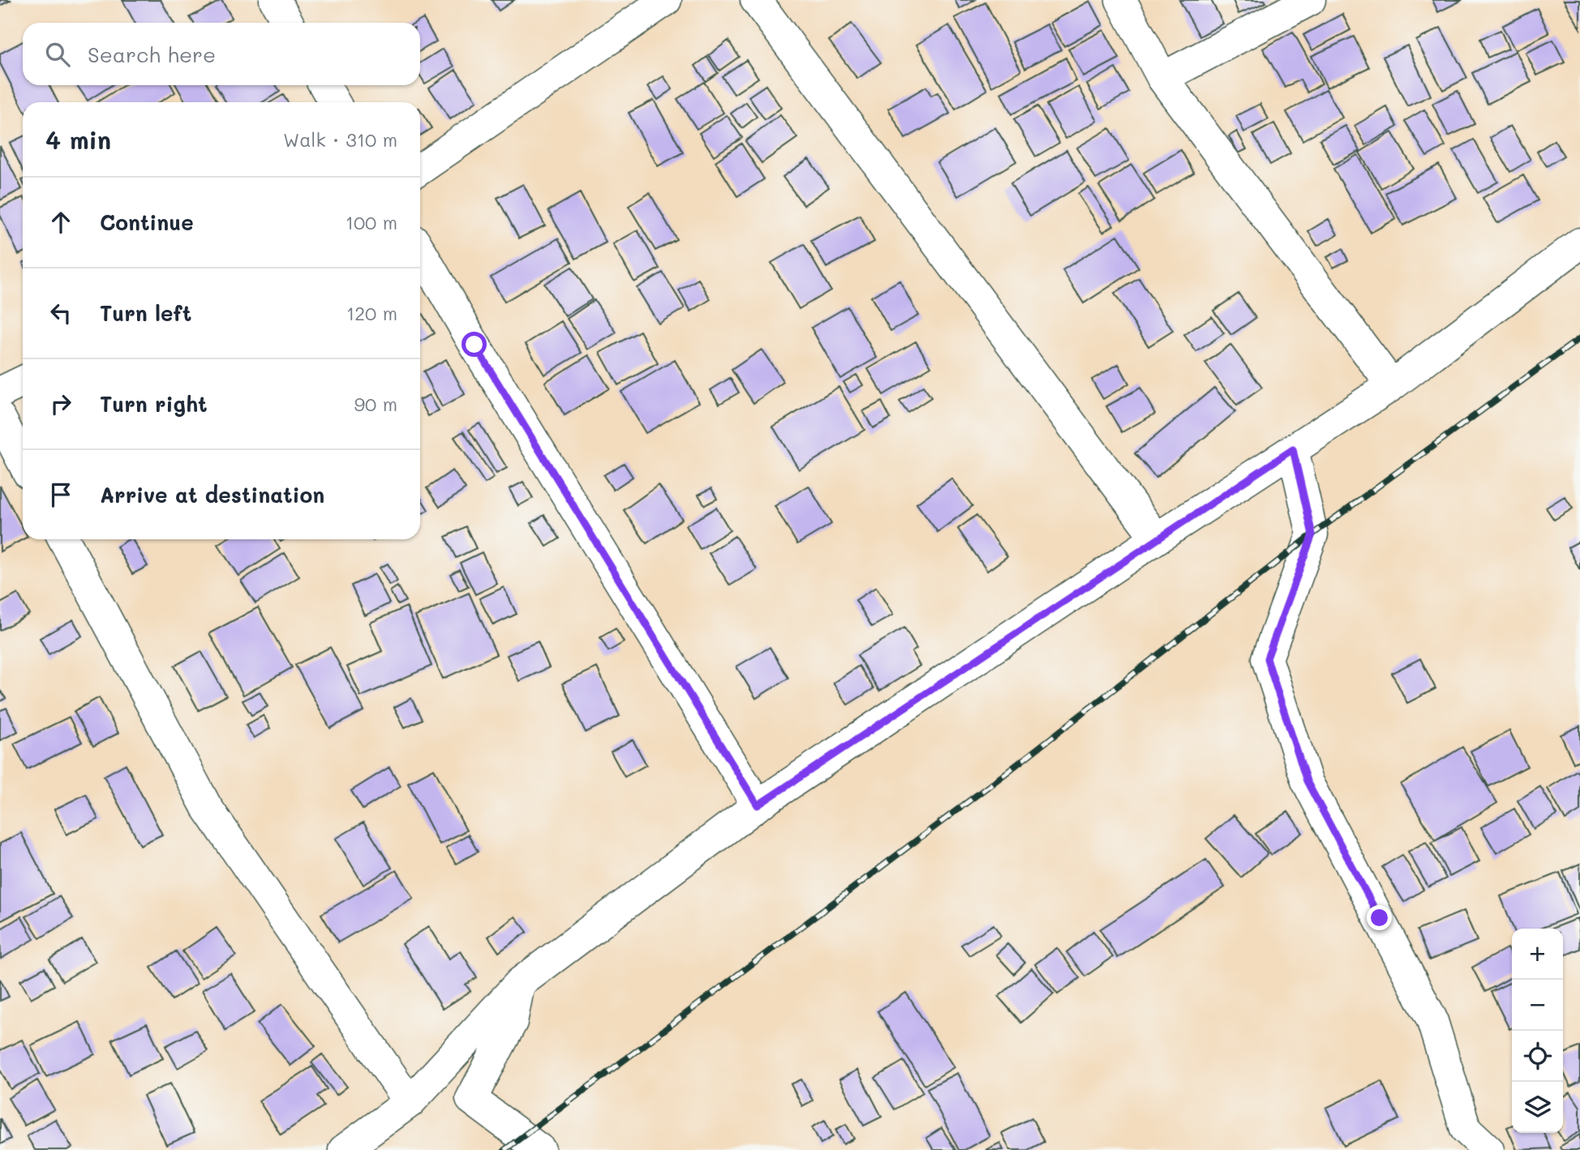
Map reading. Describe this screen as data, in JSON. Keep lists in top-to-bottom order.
{
  "page": {
    "search": "Search here",
    "heading": ["4 min", "Walk · 310 m"],
    "list": [
      ["Continue", "100 m"],
      ["Turn left", "120 m"],
      ["Turn right", "90 m"],
      "Arrive at destination"
    ],
    "map_buttons": ["+", "−"]
  }
}
